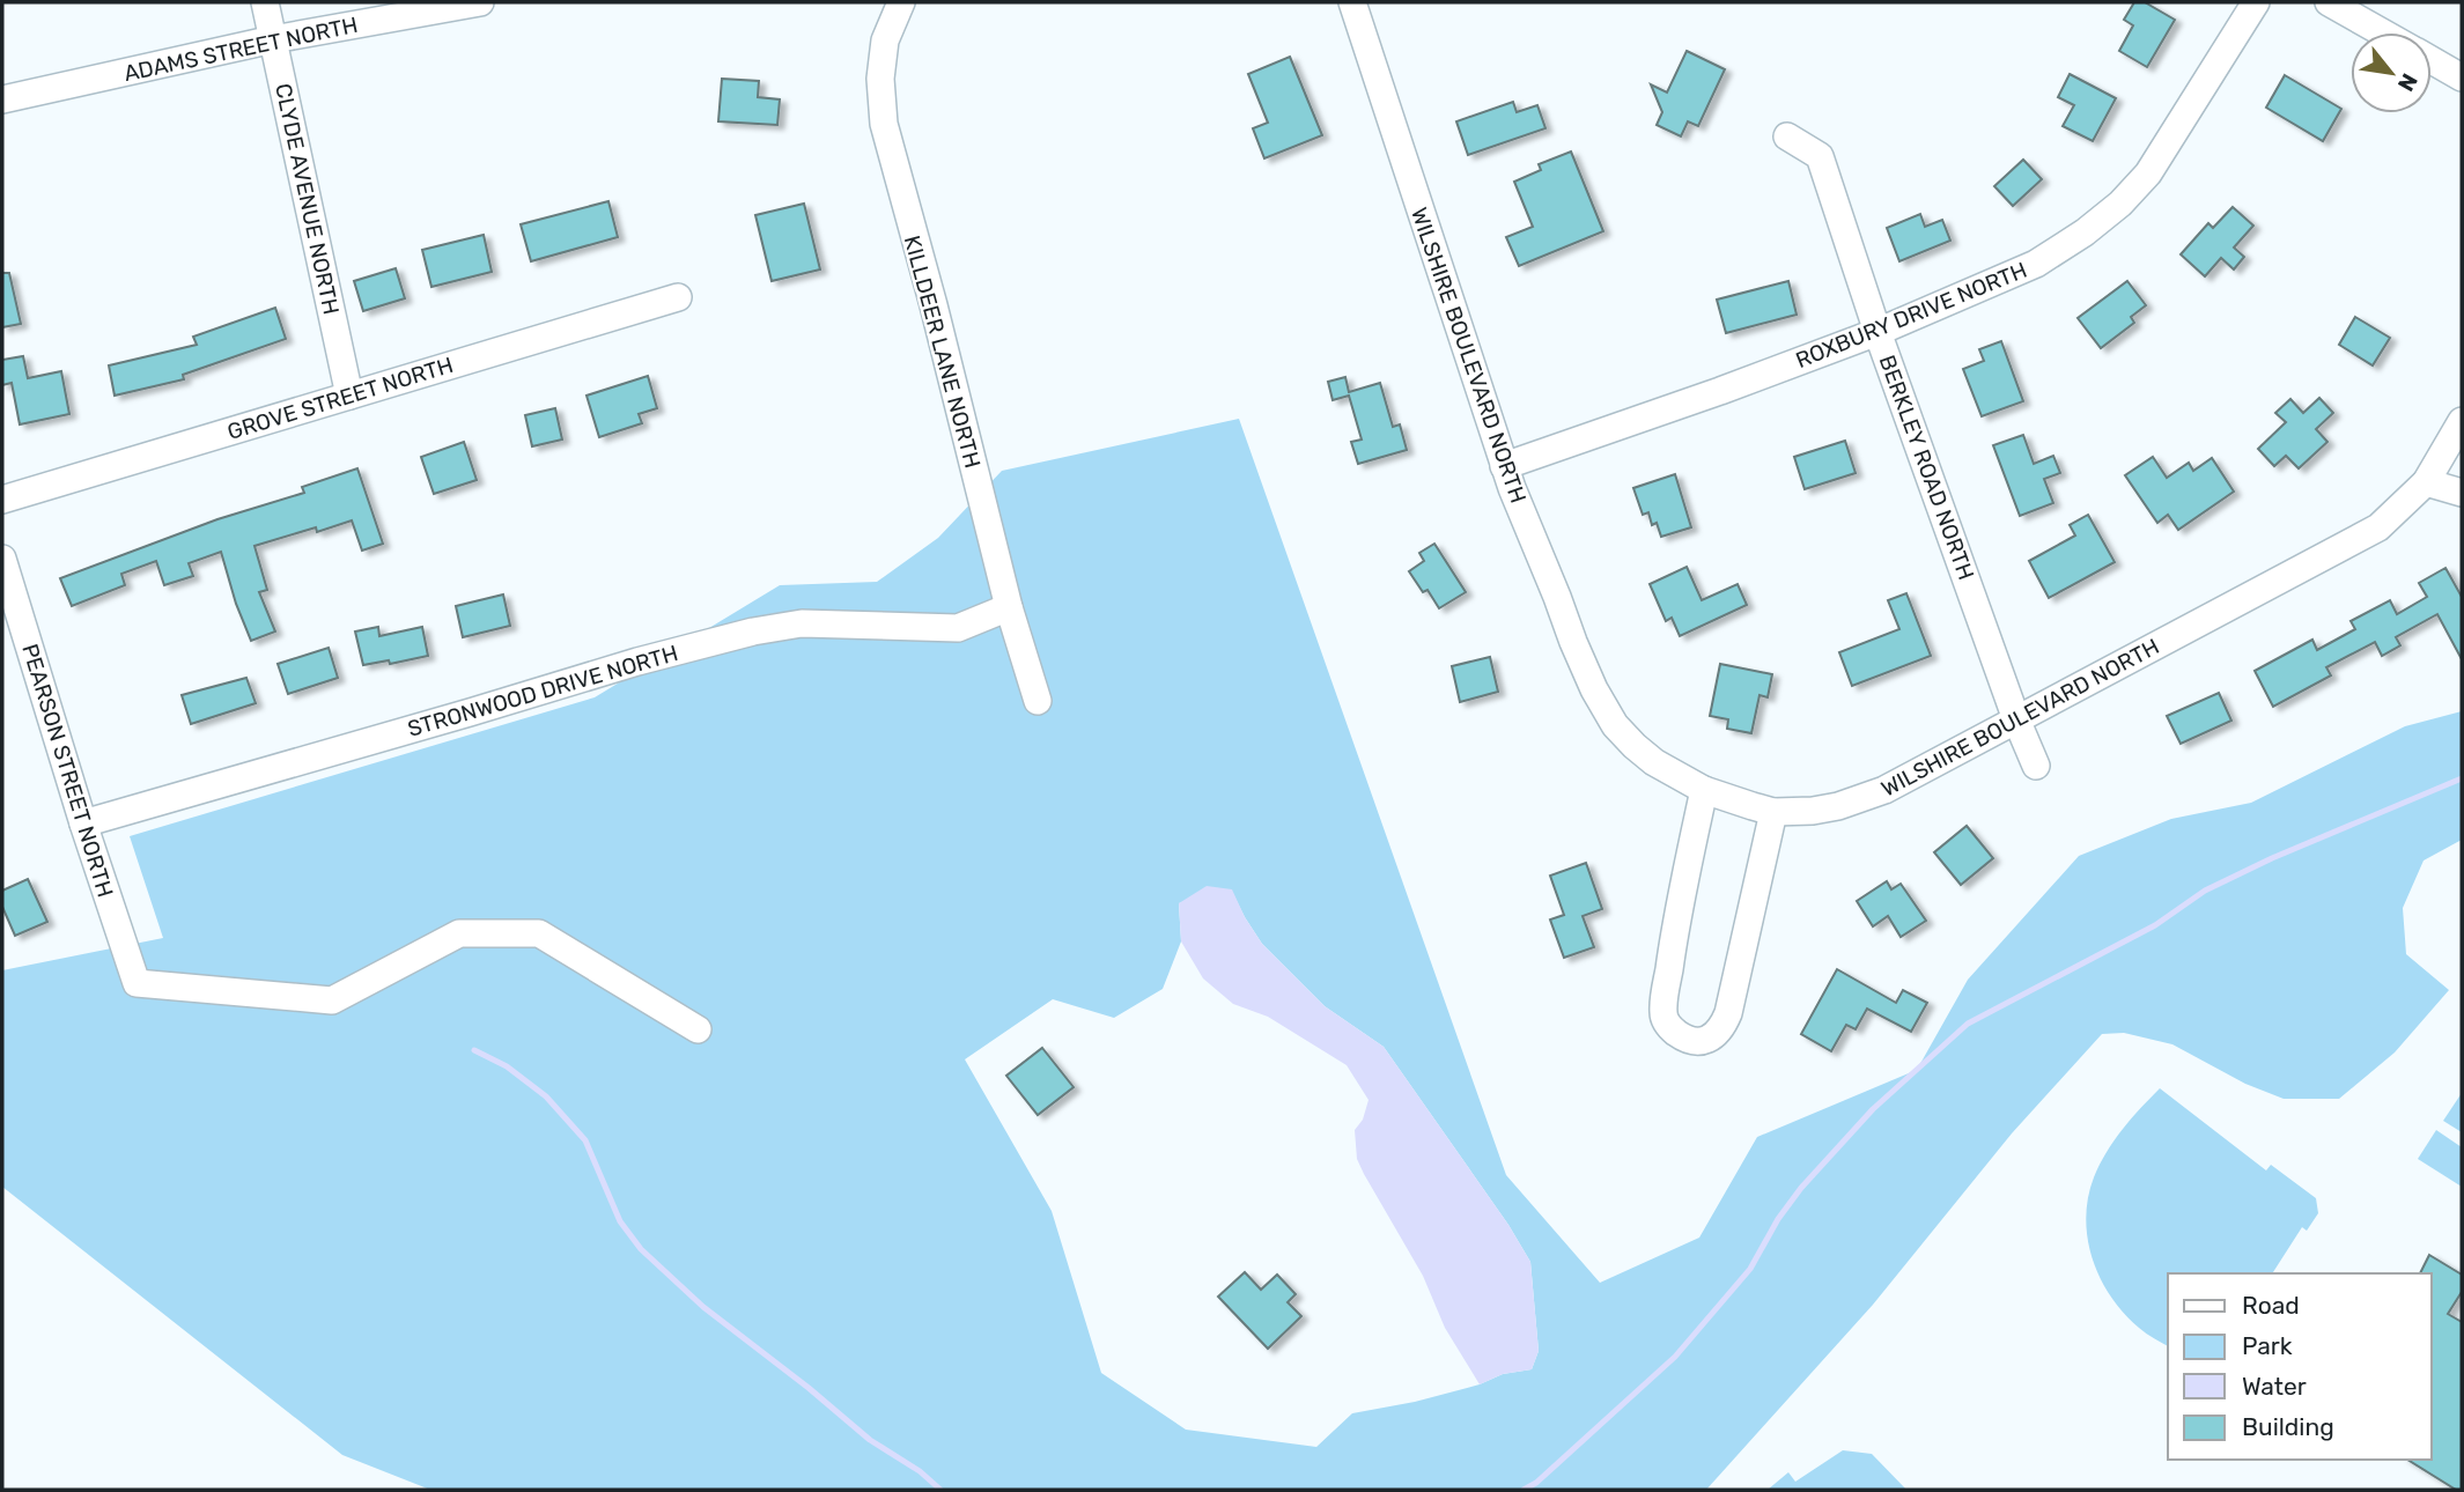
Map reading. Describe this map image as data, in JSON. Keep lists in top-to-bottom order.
{
  "streets": {
    "street": [
      "ADAMS STREET NORTH",
      "CLYDE AVENUE NORTH",
      "ROXBURY DRIVE NORTH",
      "KILLDEER LANE NORTH",
      "WILSHIRE BOULEVARD NORTH",
      "GROVE STREET NORTH",
      "BERKLEY ROAD NORTH",
      "STRONWOOD DRIVE NORTH",
      "PEARSON STREET NORTH"
    ]
  },
  "crossings": [
    ["ADAMS STREET NORTH", "CLYDE AVENUE NORTH"],
    ["CLYDE AVENUE NORTH", "GROVE STREET NORTH"],
    ["ROXBURY DRIVE NORTH", "WILSHIRE BOULEVARD NORTH"],
    ["ROXBURY DRIVE NORTH", "BERKLEY ROAD NORTH"],
    ["KILLDEER LANE NORTH", "STRONWOOD DRIVE NORTH"],
    ["WILSHIRE BOULEVARD NORTH", "BERKLEY ROAD NORTH"],
    ["STRONWOOD DRIVE NORTH", "PEARSON STREET NORTH"]
  ],
  "legend": [
    "Road",
    "Park",
    "Water",
    "Building"
  ],
  "north": "bottom right"
}
